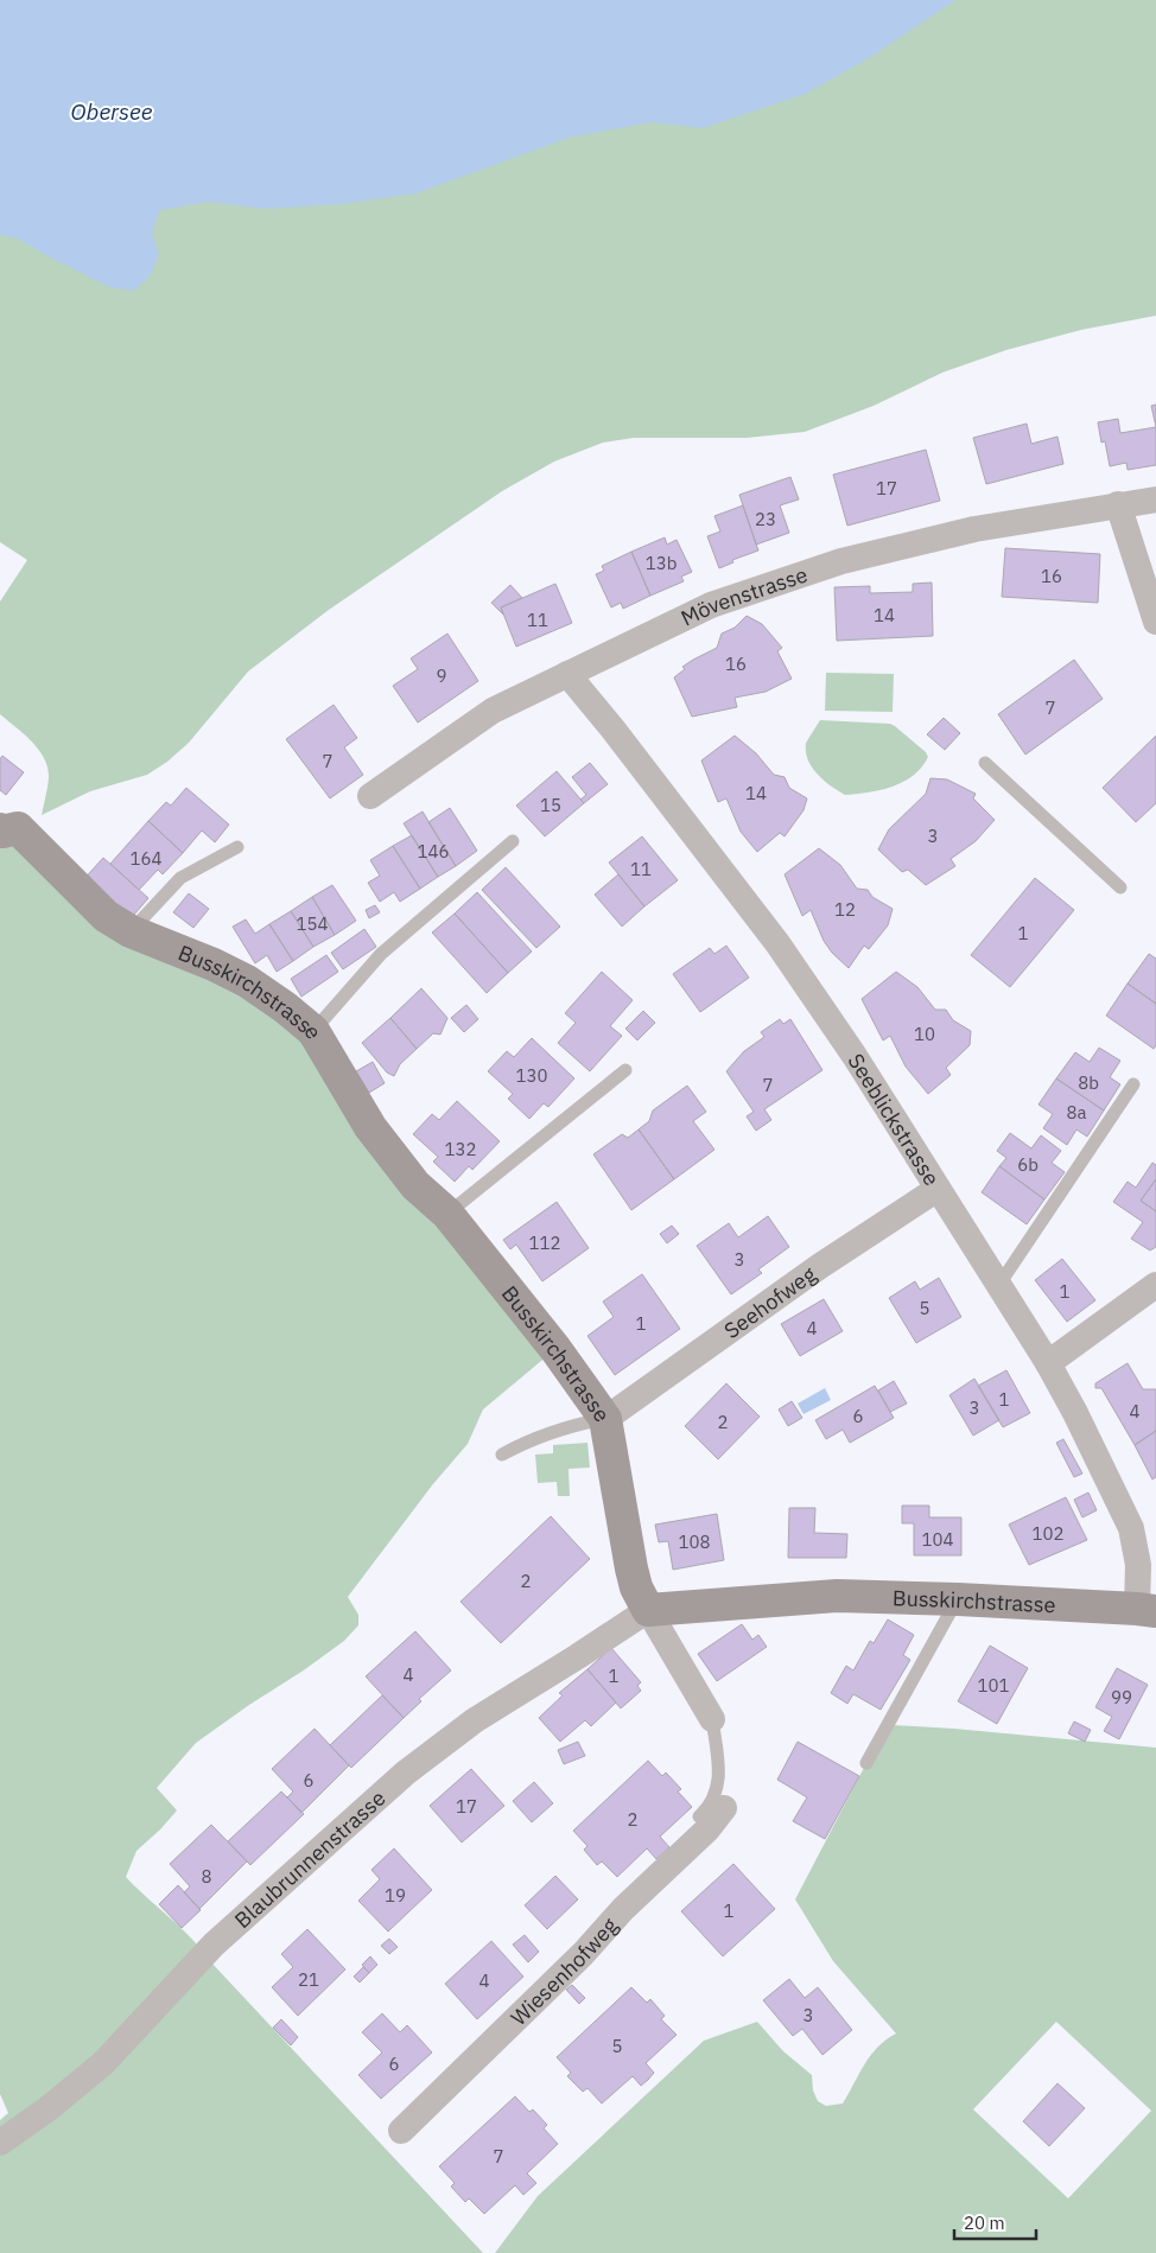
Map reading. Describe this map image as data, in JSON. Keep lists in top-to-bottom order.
{
  "streets": {
    "street": [
      "Mövenstrasse",
      "Busskirchstrasse",
      "Seeblickstrasse",
      "Seehofweg",
      "Blaubrunnenstrasse",
      "Wiesenhofweg"
    ]
  },
  "crossings": [
    ["Mövenstrasse", "Seeblickstrasse"],
    ["Busskirchstrasse", "Seeblickstrasse"],
    ["Busskirchstrasse", "Seehofweg"],
    ["Busskirchstrasse", "Blaubrunnenstrasse"],
    ["Seeblickstrasse", "Seehofweg"]
  ],
  "water": ["Obersee"],
  "house_numbers": [
    "17",
    "23",
    "13b",
    "16",
    "14",
    "11",
    "16",
    "9",
    "7",
    "7",
    "14",
    "15",
    "3",
    "146",
    "164",
    "11",
    "12",
    "154",
    "1",
    "10",
    "130",
    "8b",
    "7",
    "8a",
    "132",
    "6b",
    "112",
    "3",
    "1",
    "5",
    "1",
    "4",
    "1",
    "3",
    "4",
    "6",
    "2",
    "102",
    "104",
    "108",
    "2",
    "4",
    "1",
    "101",
    "99",
    "6",
    "17",
    "2",
    "8",
    "19",
    "1",
    "21",
    "4",
    "3",
    "5",
    "6",
    "7"
  ],
  "scale_bar": "20 m"
}
